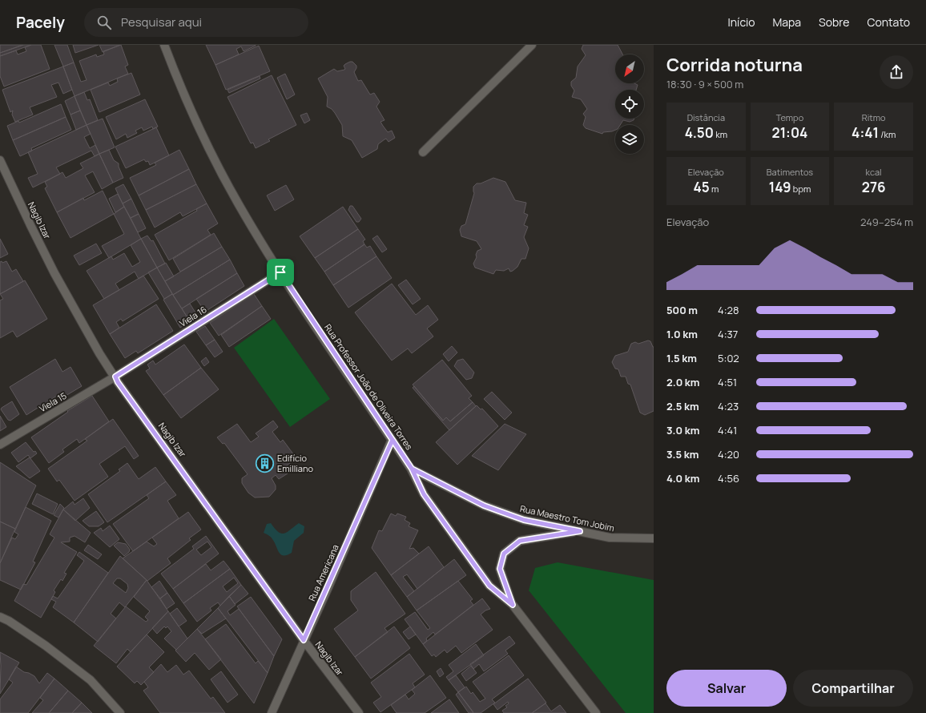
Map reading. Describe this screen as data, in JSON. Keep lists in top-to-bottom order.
{
  "streets": {
    "street": [
      "Nagib Izar",
      "Viela 16",
      "Rua Professor João de Oliveira Torres",
      "Viela 15",
      "Rua Maestro Tom Jobim",
      "Rua Americana"
    ]
  },
  "crossings": [
    ["Nagib Izar", "Viela 16"],
    ["Nagib Izar", "Viela 15"],
    ["Nagib Izar", "Rua Americana"],
    ["Viela 16", "Rua Professor João de Oliveira Torres"],
    ["Viela 16", "Viela 15"],
    ["Rua Professor João de Oliveira Torres", "Rua Maestro Tom Jobim"],
    ["Rua Professor João de Oliveira Torres", "Rua Americana"]
  ],
  "places": {
    "building": ["Edifício Emilliano"]
  },
  "north": "bottom left",
  "page": {
    "header": "Pacely",
    "search": "Pesquisar aqui",
    "nav": [
      "Início",
      "Mapa",
      "Sobre",
      "Contato"
    ],
    "heading": ["Corrida noturna", "18:30 · 9 × 500 m"],
    "stats": [
      ["Distância", "4.50 km"],
      ["Tempo", "21:04"],
      ["Ritmo", "4:41 /km"],
      ["Elevação", "45 m"],
      ["Batimentos", "149 bpm"],
      ["kcal", "276"]
    ],
    "chart": ["Elevação", "249–254 m"],
    "list": [
      {
        "name": "500 m",
        "note": "4:28"
      },
      {
        "name": "1.0 km",
        "note": "4:37"
      },
      {
        "name": "1.5 km",
        "note": "5:02"
      },
      {
        "name": "2.0 km",
        "note": "4:51"
      },
      {
        "name": "2.5 km",
        "note": "4:23"
      },
      {
        "name": "3.0 km",
        "note": "4:41"
      },
      {
        "name": "3.5 km",
        "note": "4:20"
      },
      {
        "name": "4.0 km",
        "note": "4:56"
      }
    ],
    "buttons": ["Salvar", "Compartilhar"]
  }
}
